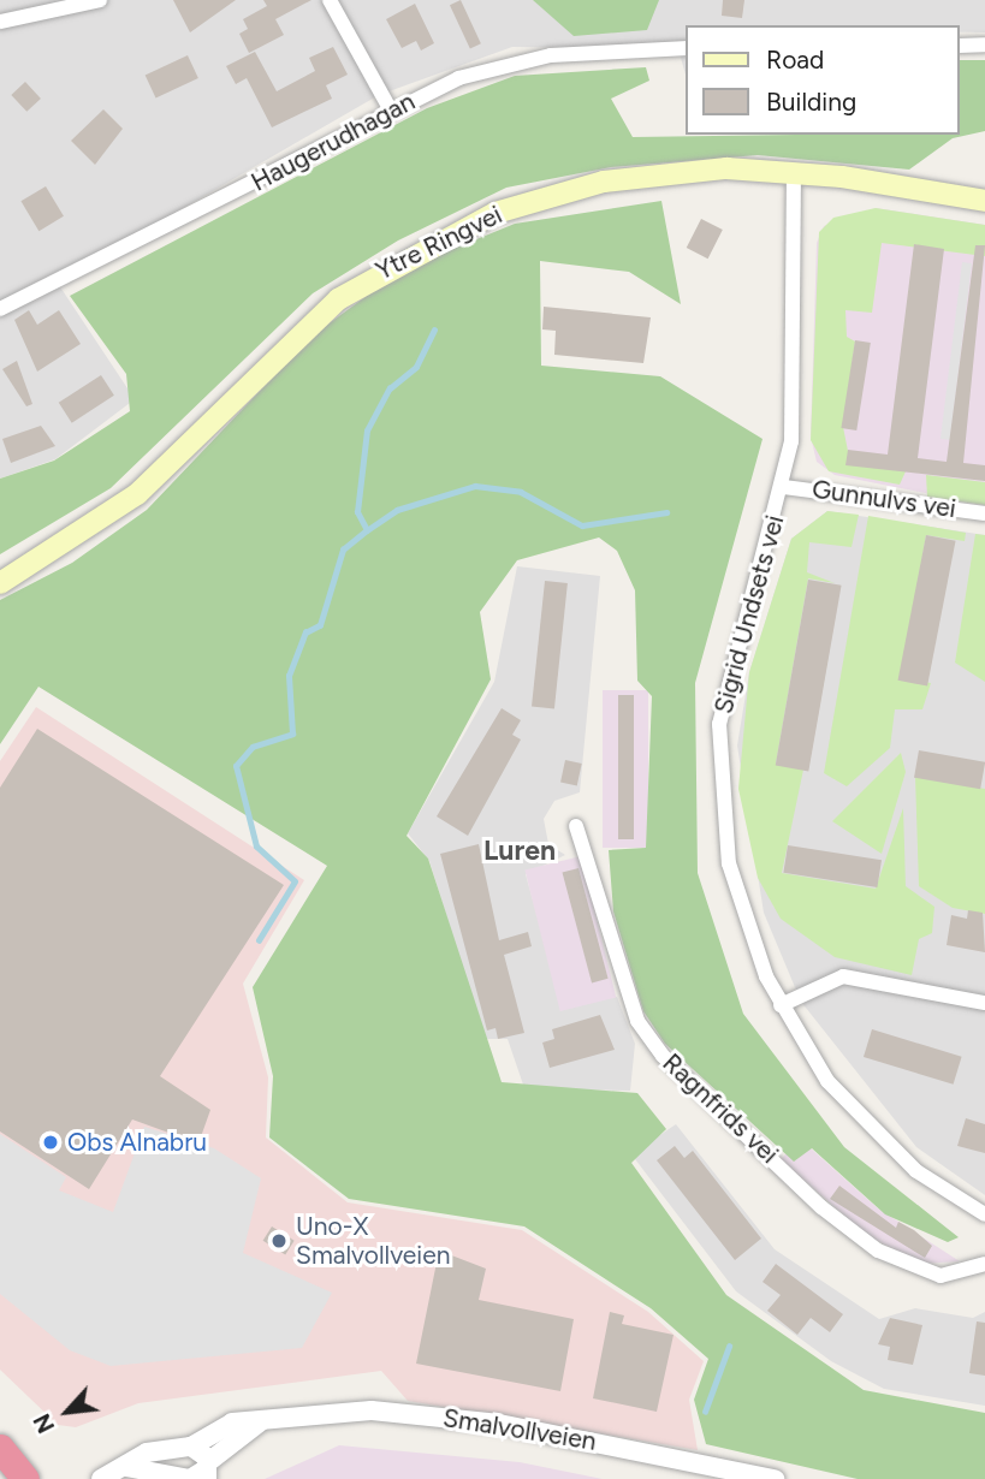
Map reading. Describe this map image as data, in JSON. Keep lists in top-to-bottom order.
{
  "streets": {
    "main road": ["Ytre Ringvei"],
    "street": [
      "Haugerudhagan",
      "Gunnulvs vei",
      "Sigrid Undsets vei",
      "Ragnfrids vei",
      "Smalvollveien"
    ]
  },
  "crossings": [
    ["Ytre Ringvei", "Sigrid Undsets vei"],
    ["Gunnulvs vei", "Sigrid Undsets vei"]
  ],
  "districts": ["Luren"],
  "places": ["Obs Alnabru", "Uno-X Smalvollveien"],
  "legend": ["Road", "Building"],
  "north": "bottom left"
}
